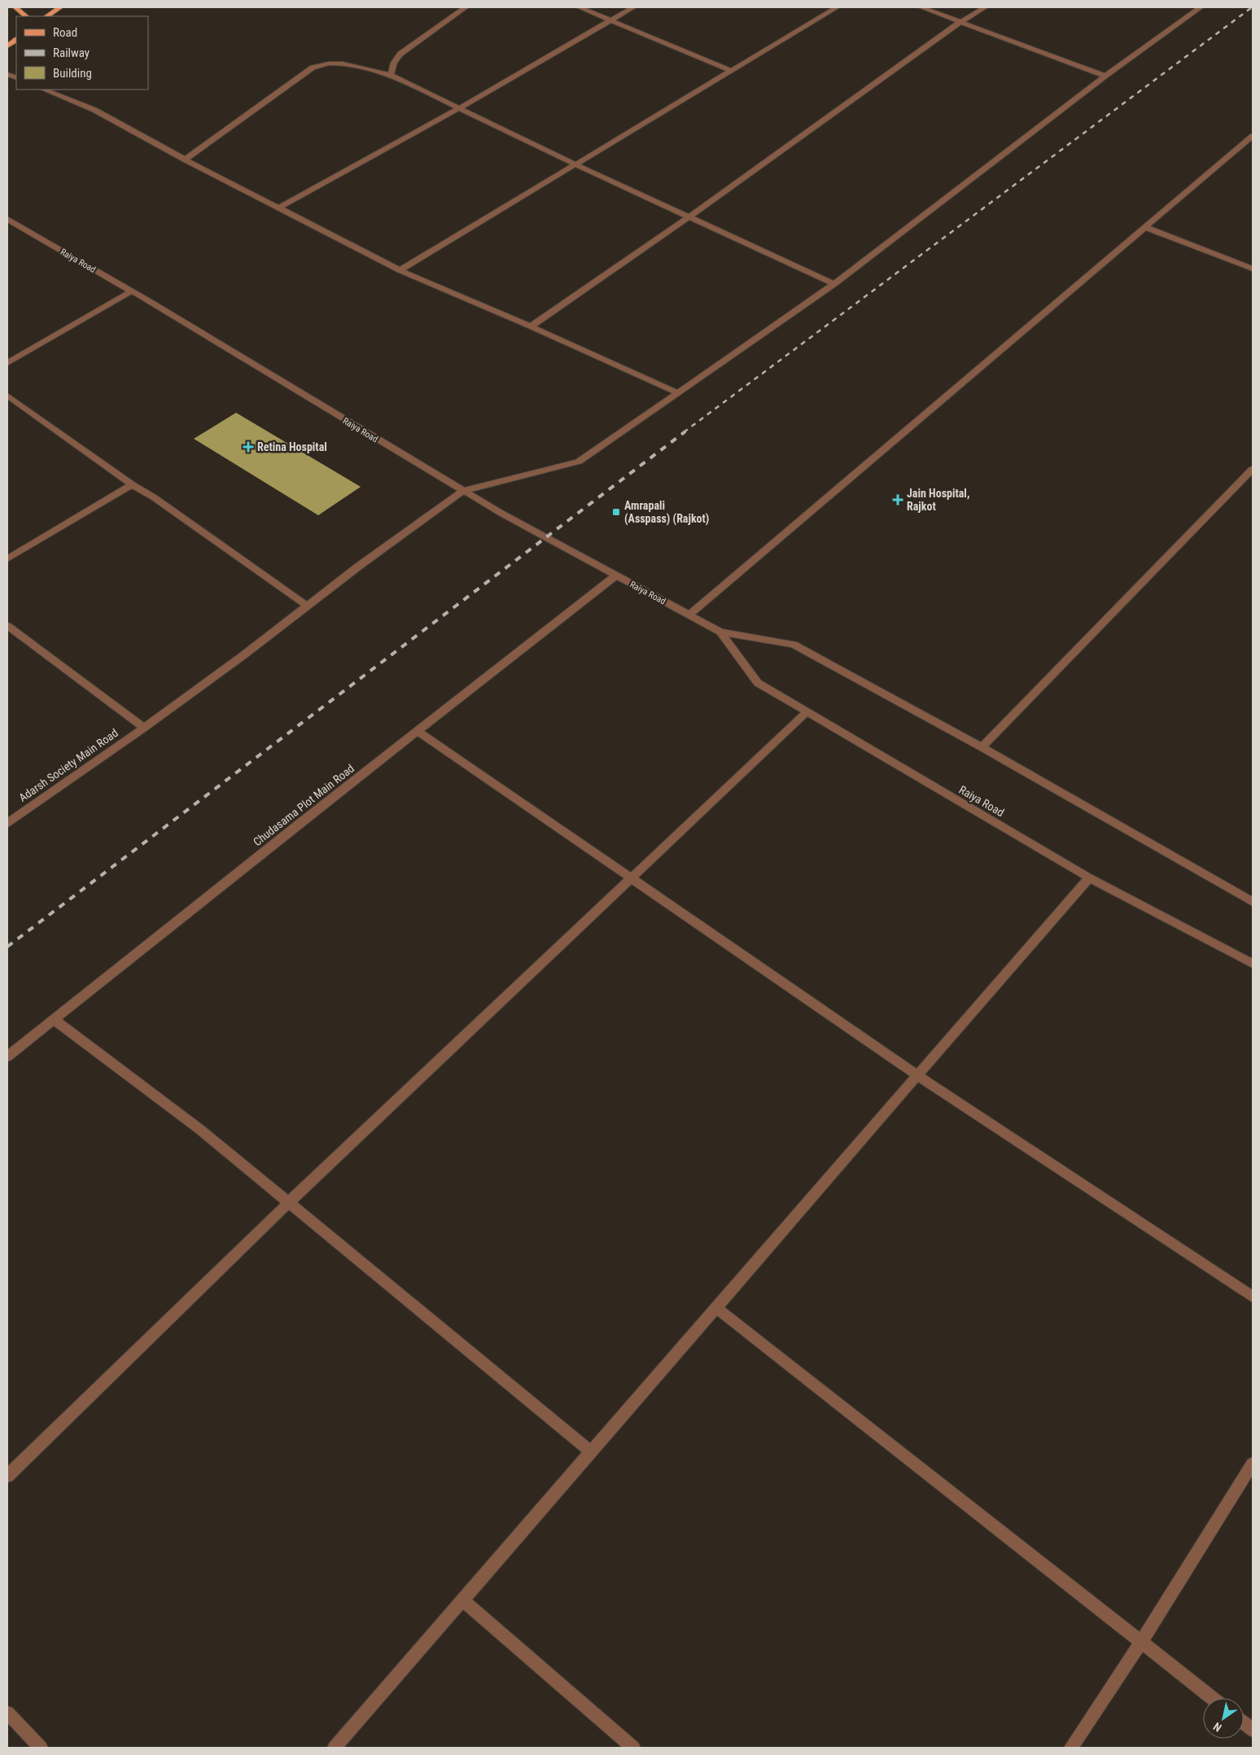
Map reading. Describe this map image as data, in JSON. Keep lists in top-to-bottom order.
{
  "streets": {
    "street": ["Raiya Road", "Adarsh Society Main Road", "Chudasama Plot Main Road"]
  },
  "crossings": [
    ["Raiya Road", "Adarsh Society Main Road"],
    ["Raiya Road", "Chudasama Plot Main Road"]
  ],
  "places": {
    "health": ["Retina Hospital", "Jain Hospital, Rajkot"],
    "transit": ["Amrapali (Asspass) (Rajkot)"]
  },
  "legend": ["Road", "Railway", "Building"],
  "north": "bottom left"
}
